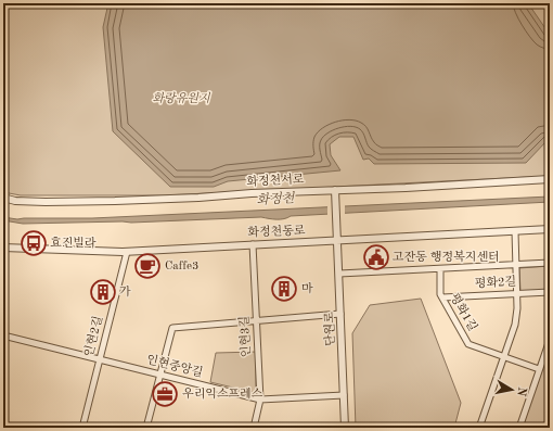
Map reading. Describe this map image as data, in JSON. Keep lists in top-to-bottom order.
{
  "streets": {
    "street": [
      "화정천서로",
      "화정천동로",
      "평화2길",
      "평화1길",
      "단원로",
      "인현2길",
      "인현3길",
      "인현중앙길"
    ]
  },
  "crossings": [
    ["화정천서로", "단원로"],
    ["화정천동로", "단원로"],
    ["화정천동로", "인현2길"],
    ["화정천동로", "인현3길"],
    ["평화2길", "평화1길"],
    ["단원로", "인현중앙길"],
    ["인현2길", "인현중앙길"],
    ["인현3길", "인현중앙길"]
  ],
  "water": ["화정천"],
  "parks": ["화랑유원지"],
  "places": {
    "bus stop": ["효진빌라"],
    "public building": ["고잔동 행정복지센터"],
    "cafe": ["Caffe3"],
    "building": ["마", "가"],
    "office": ["우리익스프레스"]
  },
  "north": "right"
}
